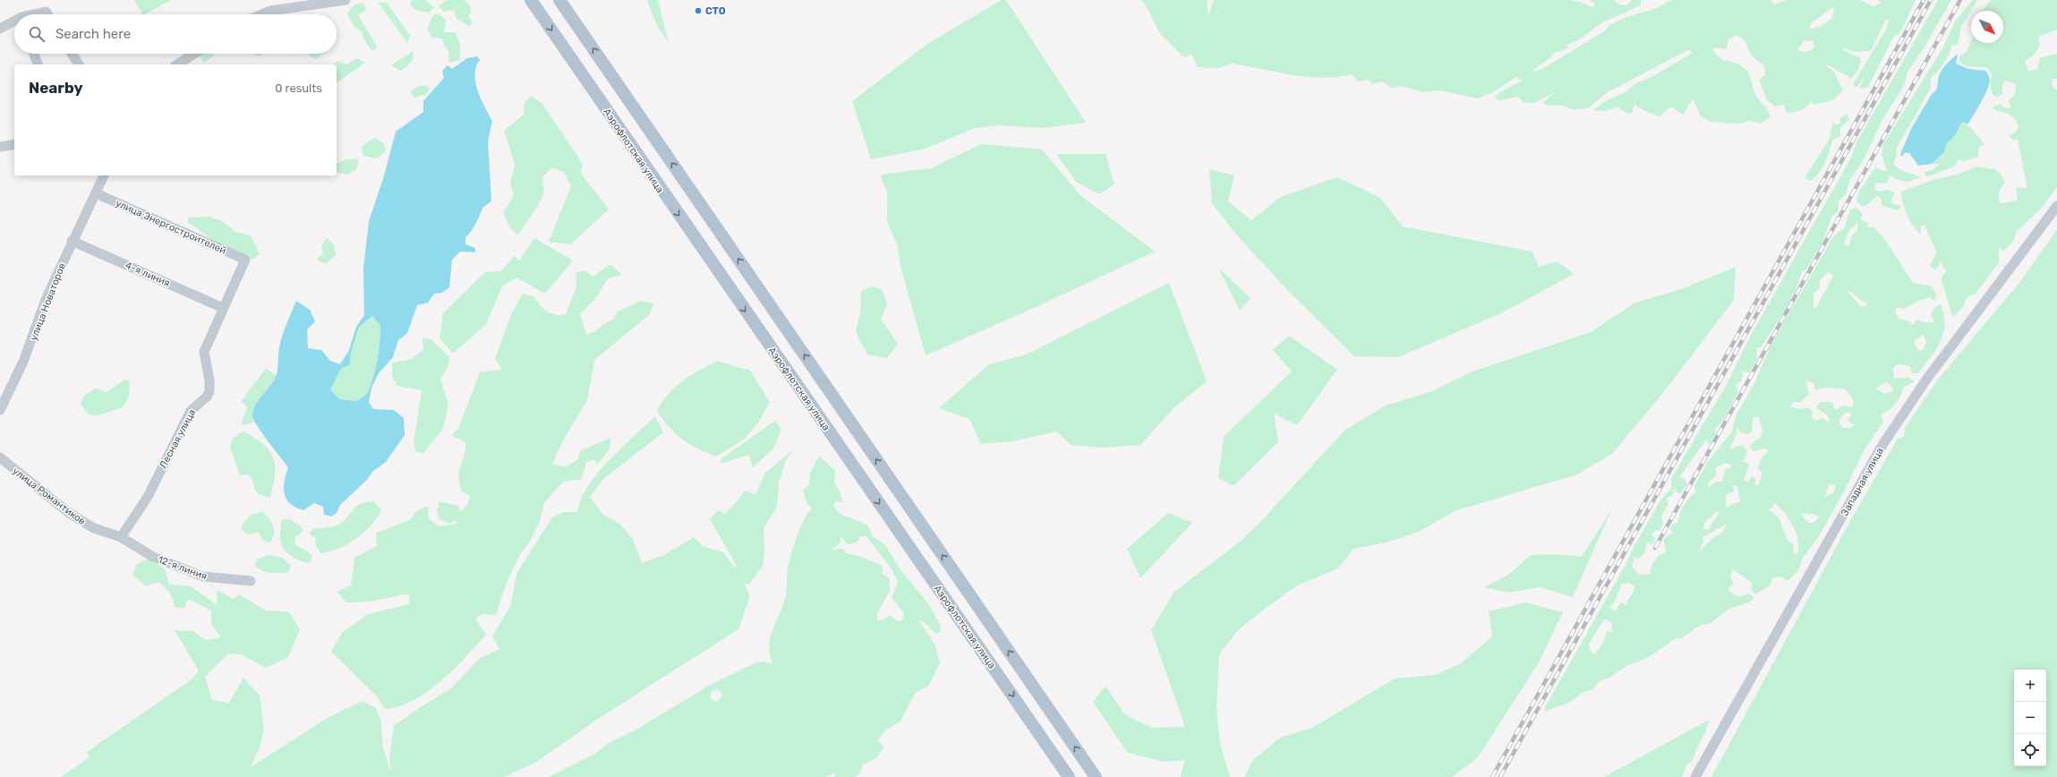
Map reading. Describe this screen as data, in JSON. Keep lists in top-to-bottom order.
{
  "streets": {
    "main road": ["Аэрофлотская улица"],
    "street": [
      "улица Энергостроителей",
      "4-я линия",
      "улица Новаторов",
      "Лесная улица",
      "Западная улица",
      "улица Романтиков",
      "12-я линия"
    ]
  },
  "crossings": [
    ["улица Энергостроителей", "улица Новаторов"],
    ["улица Энергостроителей", "Лесная улица"],
    ["4-я линия", "улица Новаторов"],
    ["4-я линия", "Лесная улица"],
    ["Лесная улица", "улица Романтиков"],
    ["Лесная улица", "12-я линия"],
    ["улица Романтиков", "12-я линия"]
  ],
  "places": ["СТО"],
  "north": "bottom right",
  "page": {
    "search": "Search here",
    "heading": ["Nearby", "0 results"],
    "map_buttons": ["+", "−"]
  }
}
